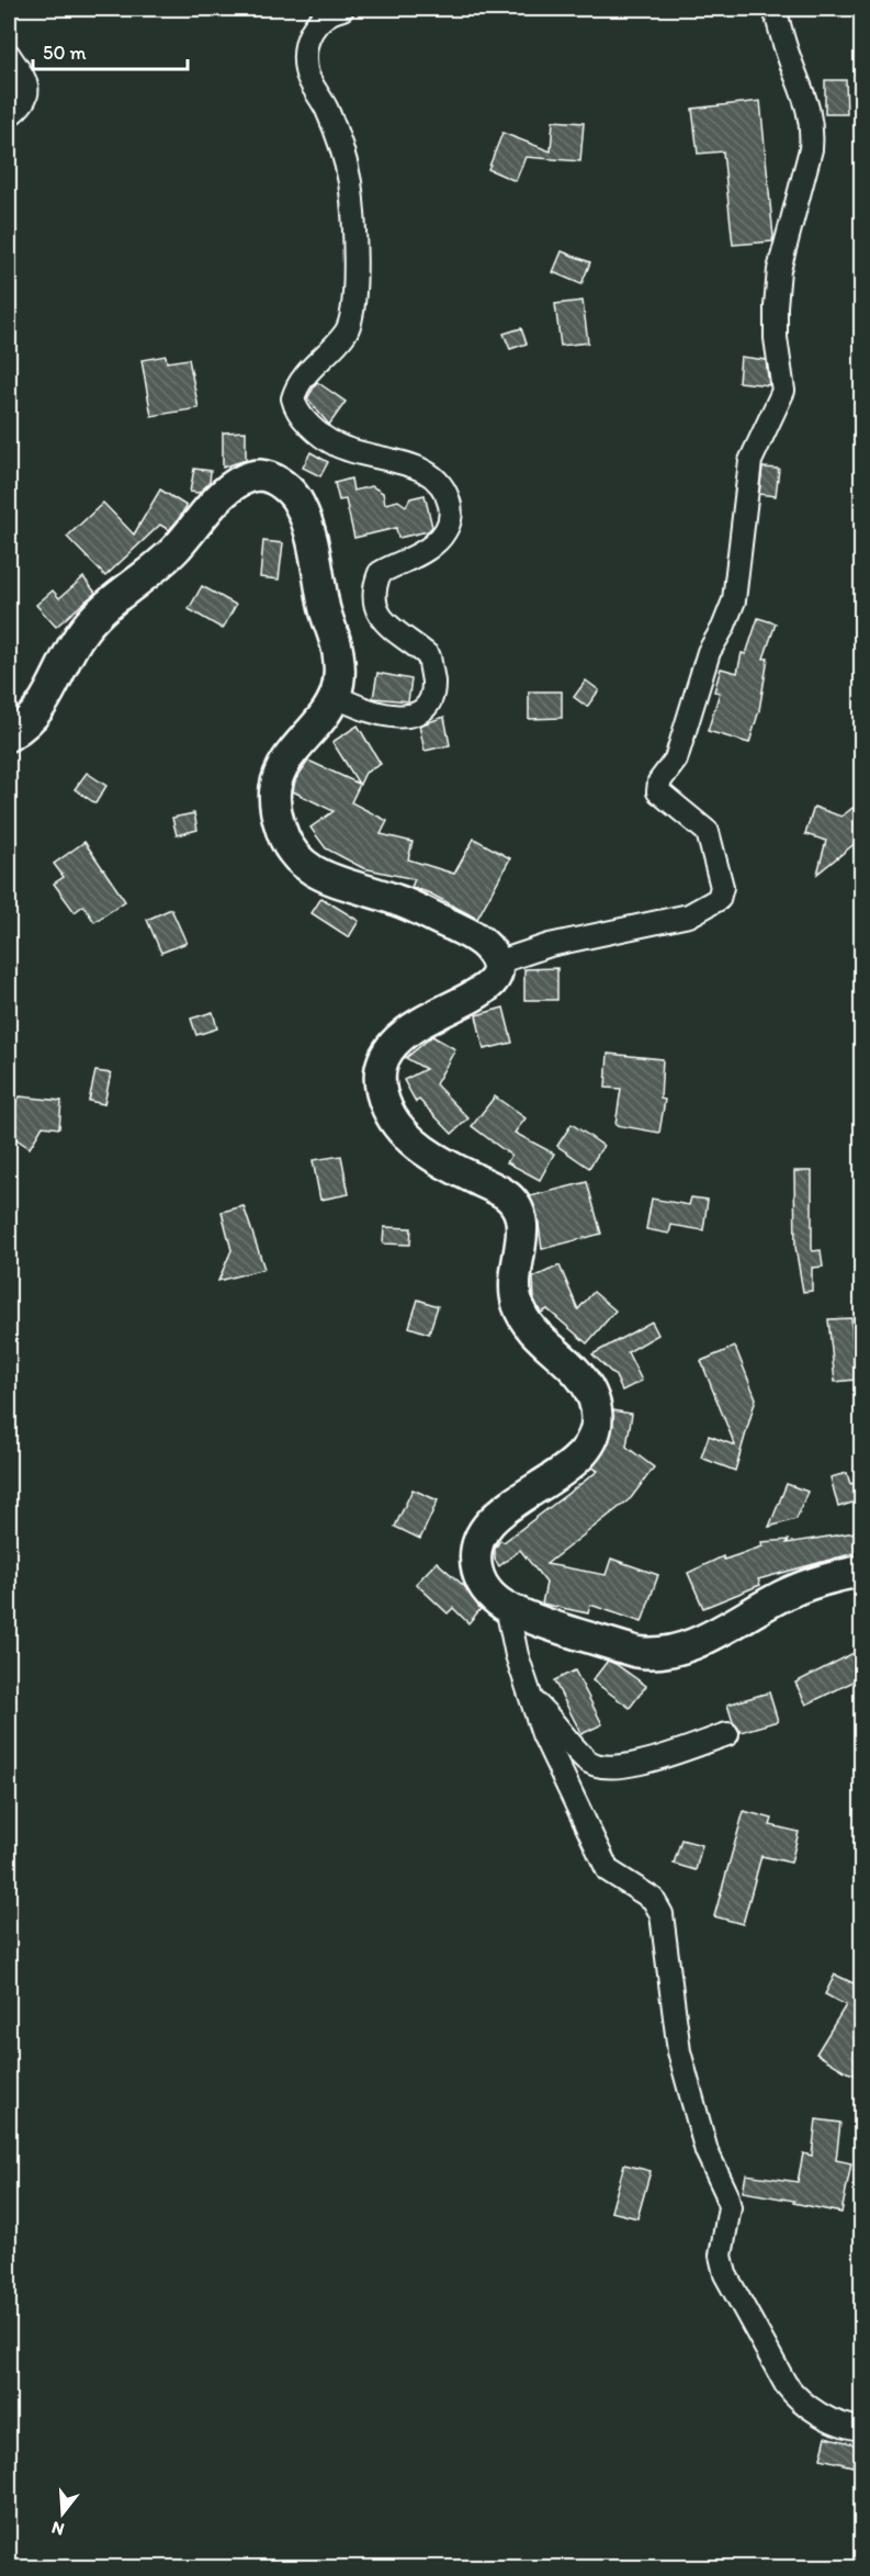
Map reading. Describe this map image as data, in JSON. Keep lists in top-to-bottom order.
{
  "scale_bar": "50 m",
  "north": "bottom"
}
